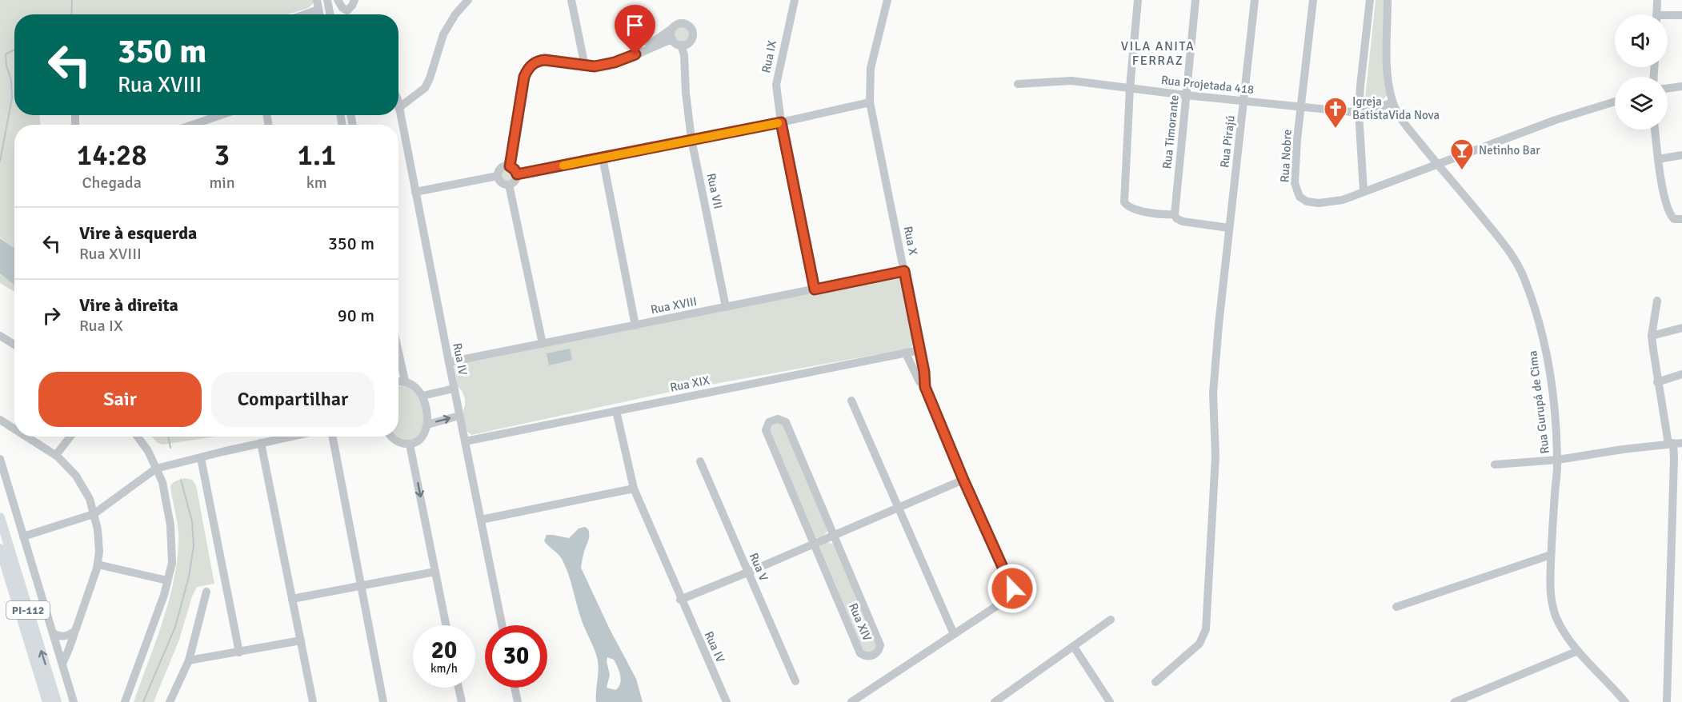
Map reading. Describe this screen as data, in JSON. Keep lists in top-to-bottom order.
{
  "streets": {
    "main road": ["PI-112"],
    "street": [
      "Rua IX",
      "Rua Projetada 418",
      "Rua Timorante",
      "Rua Pirajú",
      "Rua Nobre",
      "Rua VII",
      "Rua X",
      "Rua XVIII",
      "Rua IV",
      "Rua XIX",
      "Rua Gurupá de Cima",
      "Rua V",
      "Rua XIV"
    ]
  },
  "crossings": [
    ["Rua IX", "Rua XVIII"],
    ["Rua Projetada 418", "Rua Timorante"],
    ["Rua Projetada 418", "Rua Pirajú"],
    ["Rua Projetada 418", "Rua Nobre"],
    ["Rua Projetada 418", "Rua Gurupá de Cima"],
    ["Rua Nobre", "Rua Gurupá de Cima"],
    ["Rua VII", "Rua XVIII"],
    ["Rua X", "Rua XVIII"],
    ["Rua X", "Rua XIX"],
    ["Rua XVIII", "Rua IV"],
    ["Rua IV", "Rua XIX"]
  ],
  "districts": ["VILA ANITA FERRAZ"],
  "places": {
    "church": ["Igreja BatistaVida Nova"],
    "bar": ["Netinho Bar"]
  },
  "page": {
    "turn": ["350 m", "Rua XVIII"],
    "eta": [
      "14:28",
      "Chegada",
      "3",
      "min",
      "1.1",
      "km"
    ],
    "list": [
      {
        "name": "Vire à esquerda",
        "note": "Rua XVIII",
        "value": "350 m"
      },
      {
        "name": "Vire à direita",
        "note": "Rua IX",
        "value": "90 m"
      }
    ],
    "buttons": ["Sair", "Compartilhar"],
    "speed": "20 km/h",
    "limit": "30"
  }
}
